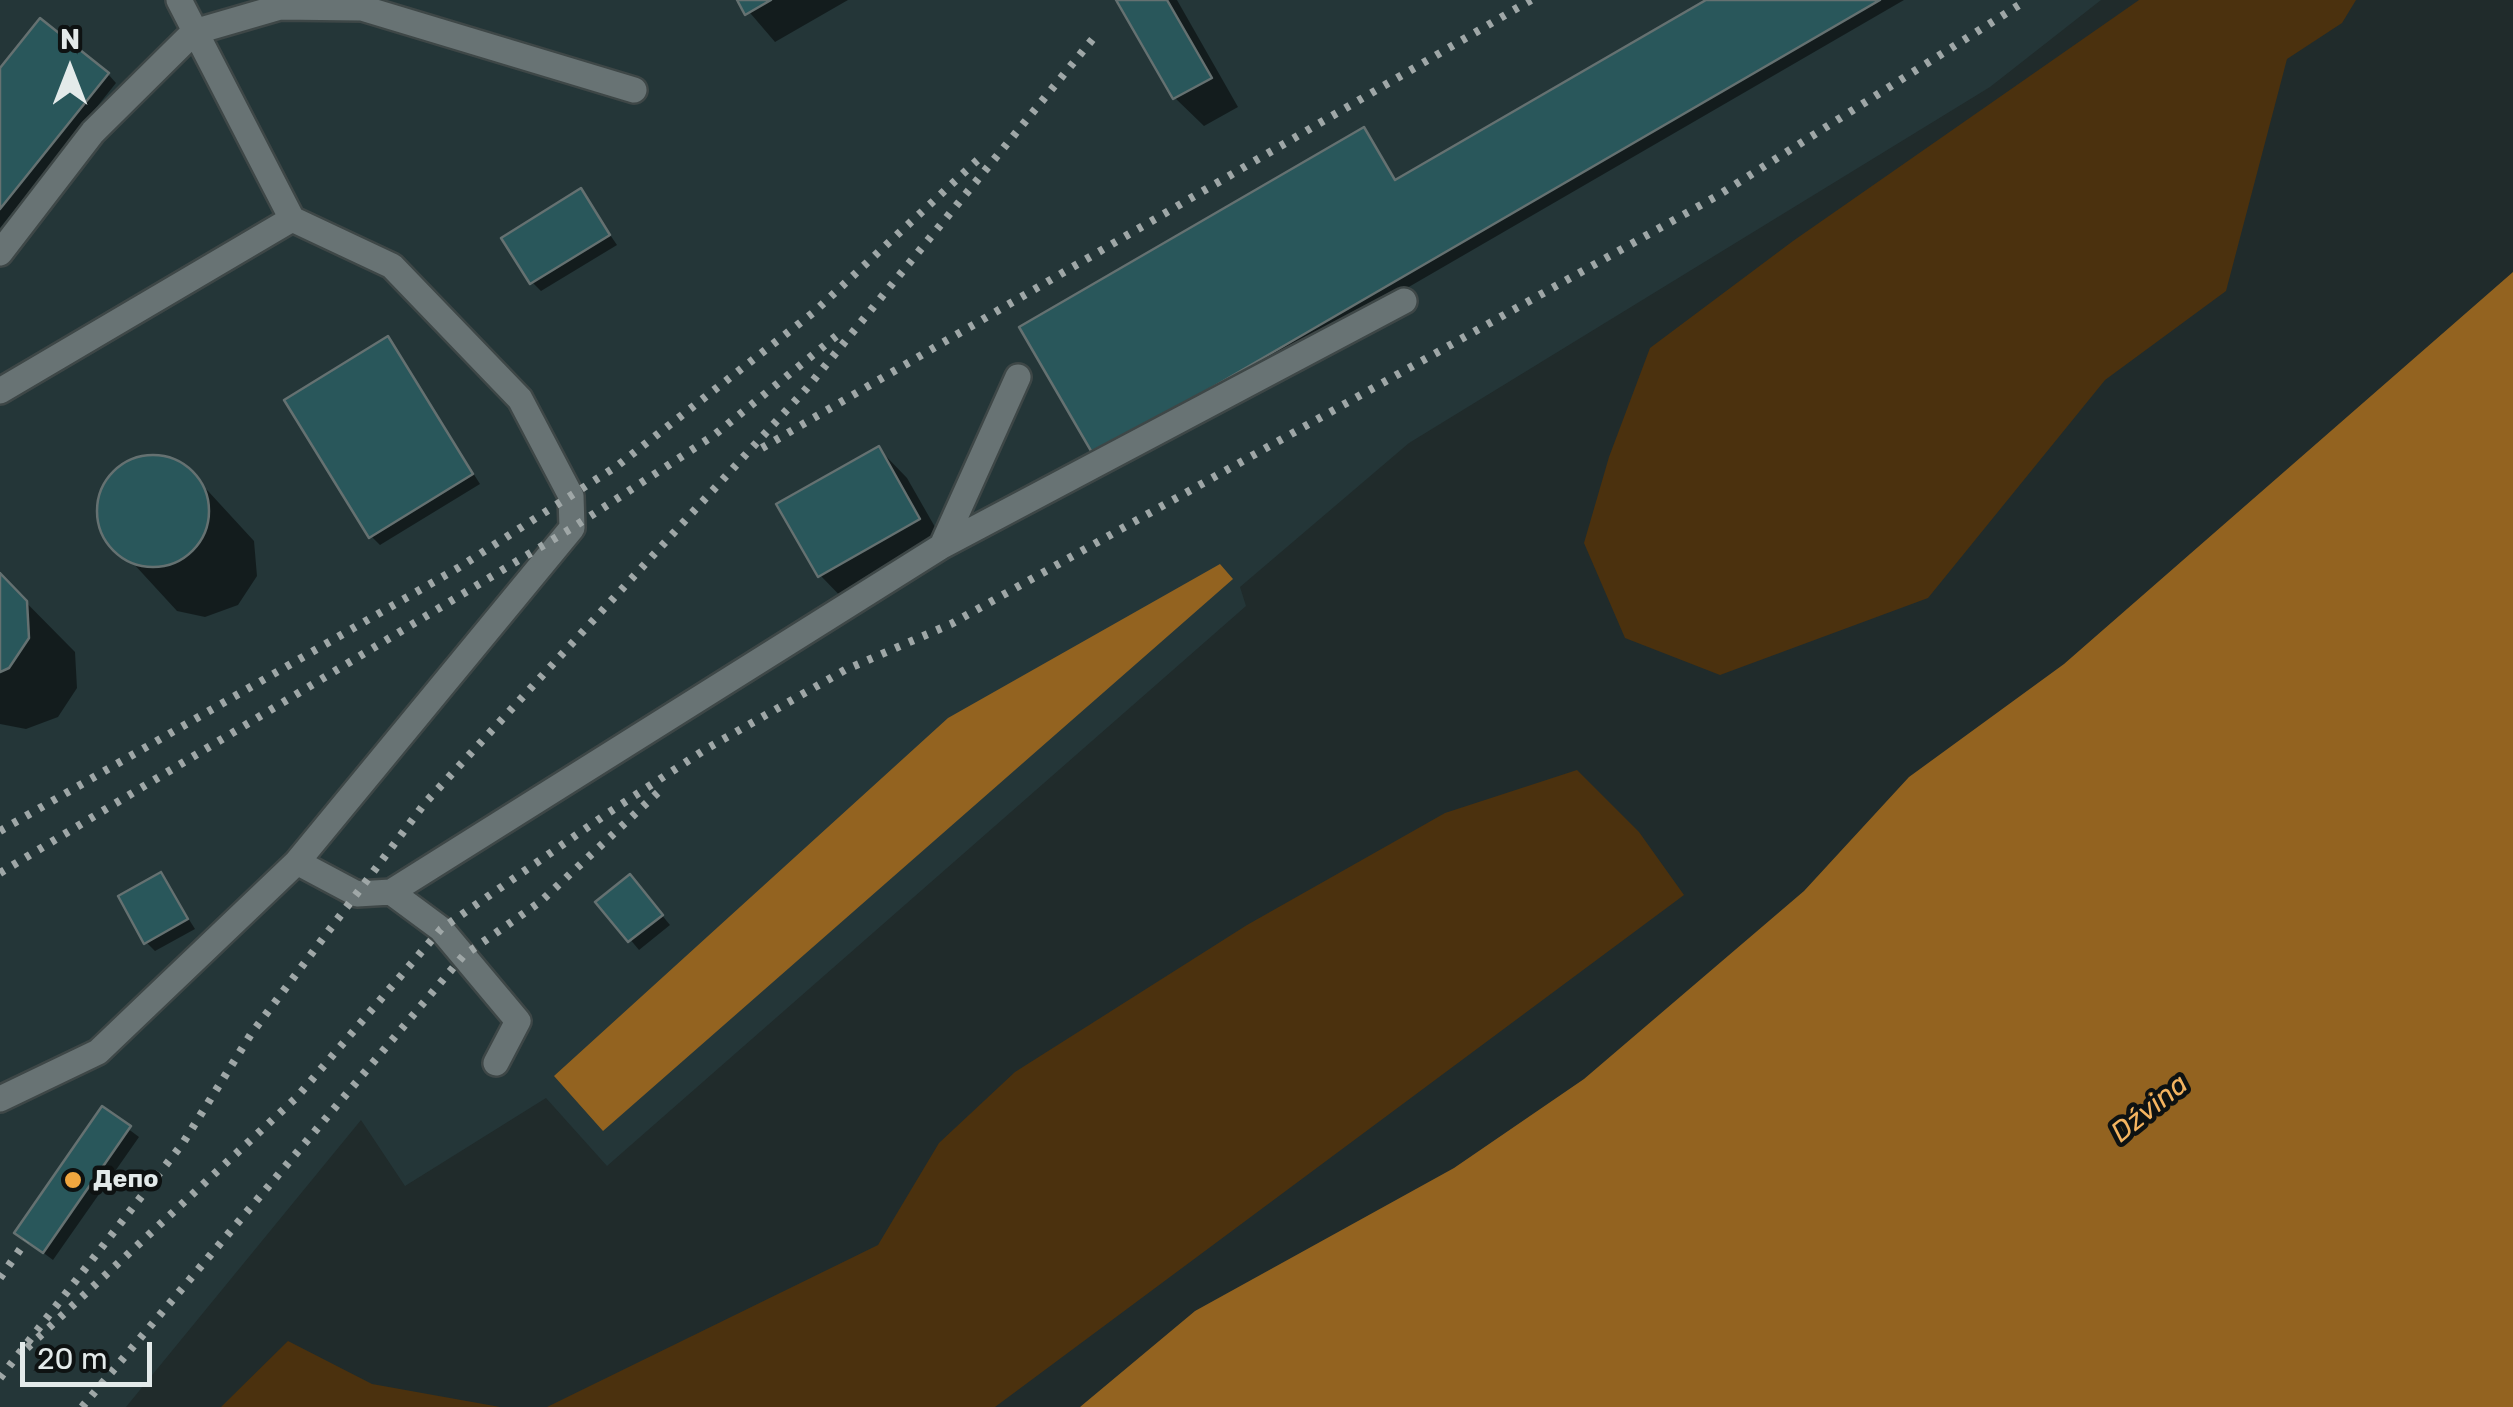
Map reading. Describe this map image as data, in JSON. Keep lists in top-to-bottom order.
{
  "water": ["Dźvina"],
  "places": ["Депо"],
  "scale_bar": "20 m",
  "north": "top"
}
